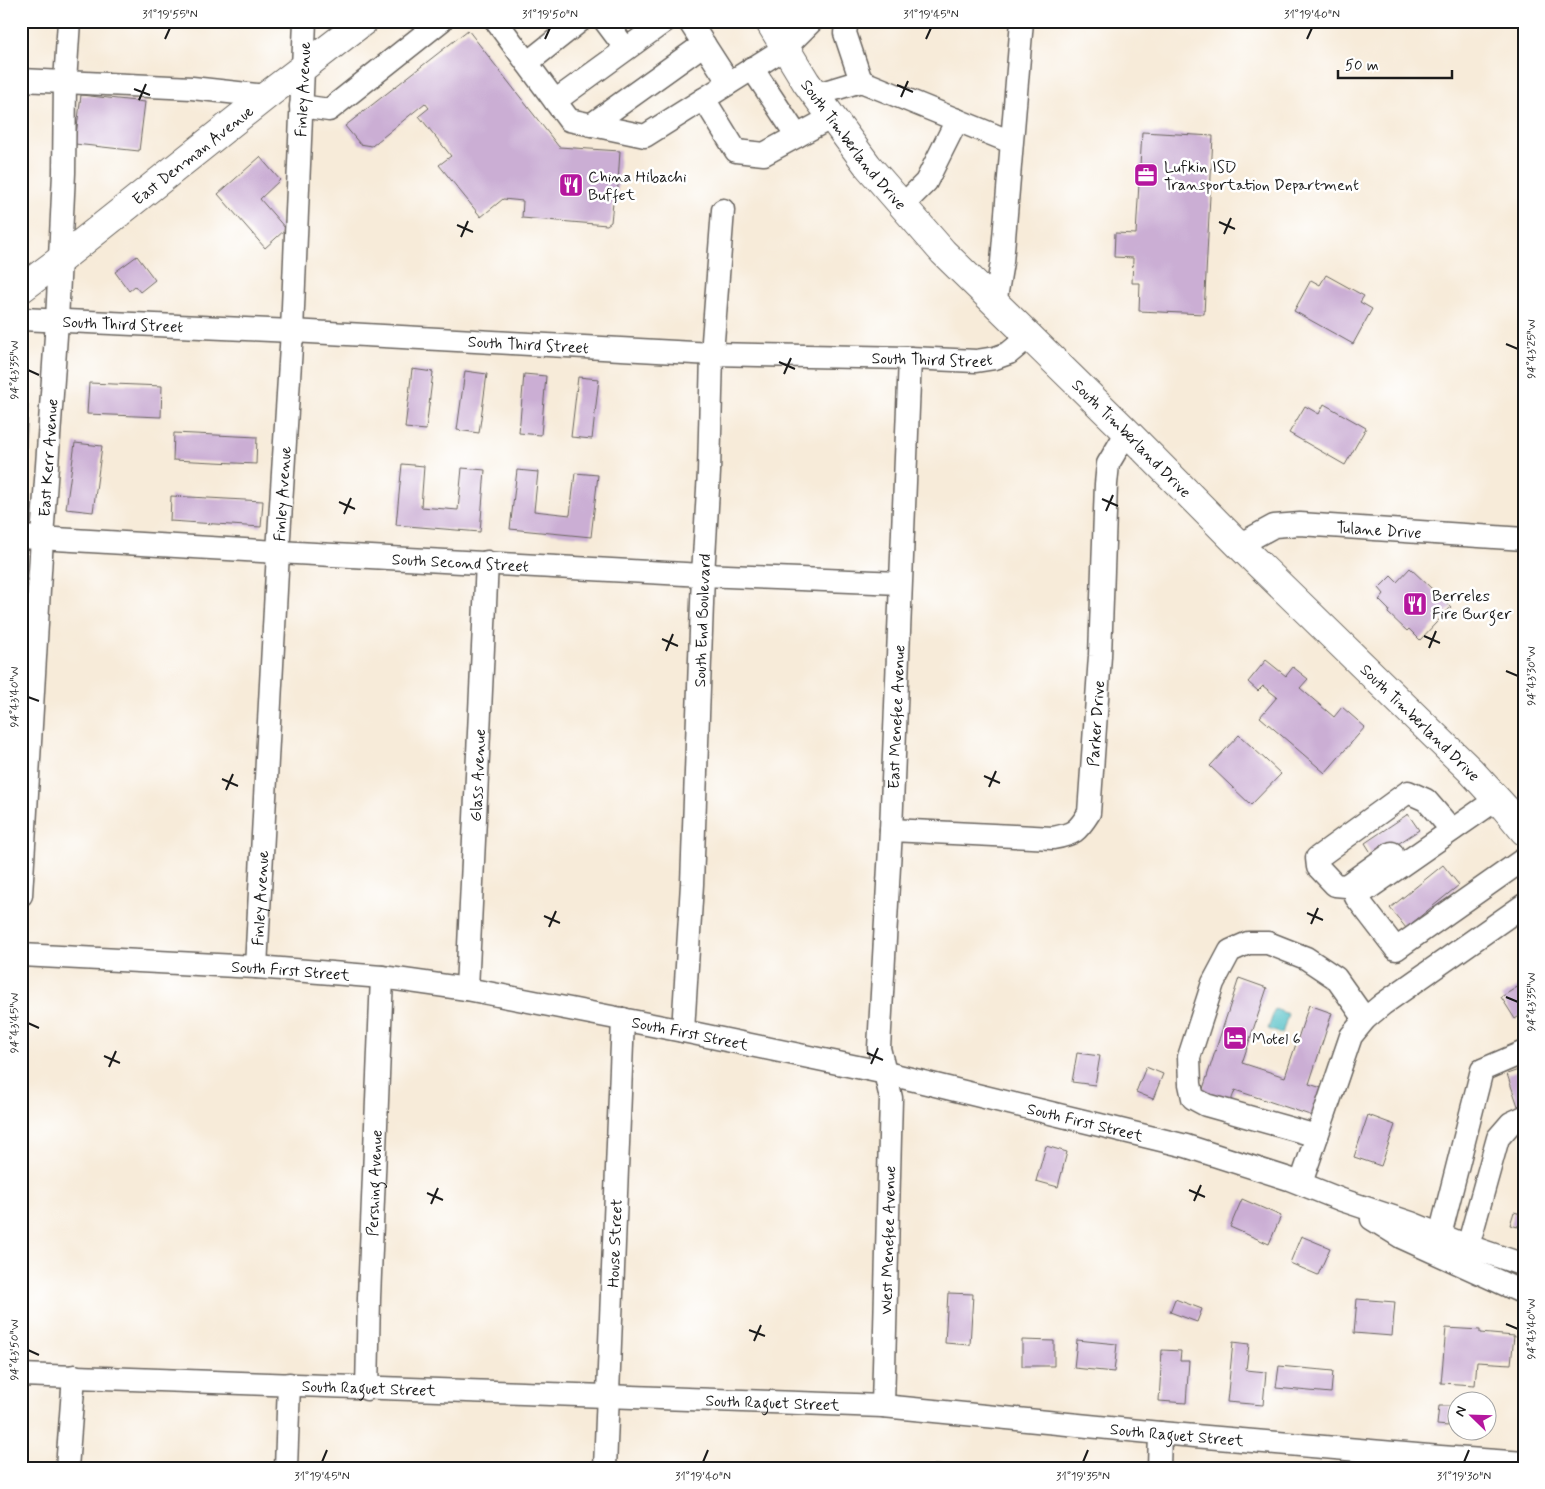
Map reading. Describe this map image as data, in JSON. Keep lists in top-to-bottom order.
{
  "streets": {
    "main road": ["South Timberland Drive", "East Denman Avenue"],
    "street": [
      "Finley Avenue",
      "South Third Street",
      "East Kerr Avenue",
      "Tulane Drive",
      "South Second Street",
      "South End Boulevard",
      "East Menefee Avenue",
      "Parker Drive",
      "Glass Avenue",
      "South First Street",
      "Pershing Avenue",
      "West Menefee Avenue",
      "House Street",
      "South Raguet Street"
    ]
  },
  "crossings": [
    ["Finley Avenue", "East Denman Avenue"],
    ["Finley Avenue", "South Third Street"],
    ["Finley Avenue", "South Second Street"],
    ["Finley Avenue", "South First Street"],
    ["South Timberland Drive", "South Third Street"],
    ["South Timberland Drive", "Tulane Drive"],
    ["South Timberland Drive", "Parker Drive"],
    ["East Denman Avenue", "East Kerr Avenue"],
    ["South Third Street", "East Kerr Avenue"],
    ["South Third Street", "South End Boulevard"],
    ["South Third Street", "East Menefee Avenue"],
    ["East Kerr Avenue", "South Second Street"],
    ["South Second Street", "South End Boulevard"],
    ["South Second Street", "East Menefee Avenue"],
    ["South Second Street", "Glass Avenue"],
    ["South End Boulevard", "South First Street"],
    ["East Menefee Avenue", "Parker Drive"],
    ["East Menefee Avenue", "South First Street"],
    ["East Menefee Avenue", "West Menefee Avenue"],
    ["Glass Avenue", "South First Street"],
    ["South First Street", "Pershing Avenue"],
    ["South First Street", "West Menefee Avenue"],
    ["South First Street", "House Street"],
    ["Pershing Avenue", "South Raguet Street"],
    ["West Menefee Avenue", "South Raguet Street"],
    ["House Street", "South Raguet Street"]
  ],
  "places": {
    "office": ["Lufkin ISD Transportation Department"],
    "restaurant": ["China Hibachi Buffet", "Berreles Fire Burger"],
    "hotel": ["Motel 6"]
  },
  "scale_bar": "50 m",
  "north": "top left",
  "coordinates": [
    "31°19'55\"N",
    "31°19'50\"N",
    "31°19'45\"N",
    "31°19'40\"N",
    "94°43'25\"W",
    "94°43'35\"W",
    "94°43'30\"W",
    "94°43'40\"W",
    "94°43'45\"W",
    "94°43'50\"W",
    "31°19'35\"N",
    "31°19'30\"N"
  ]
}
